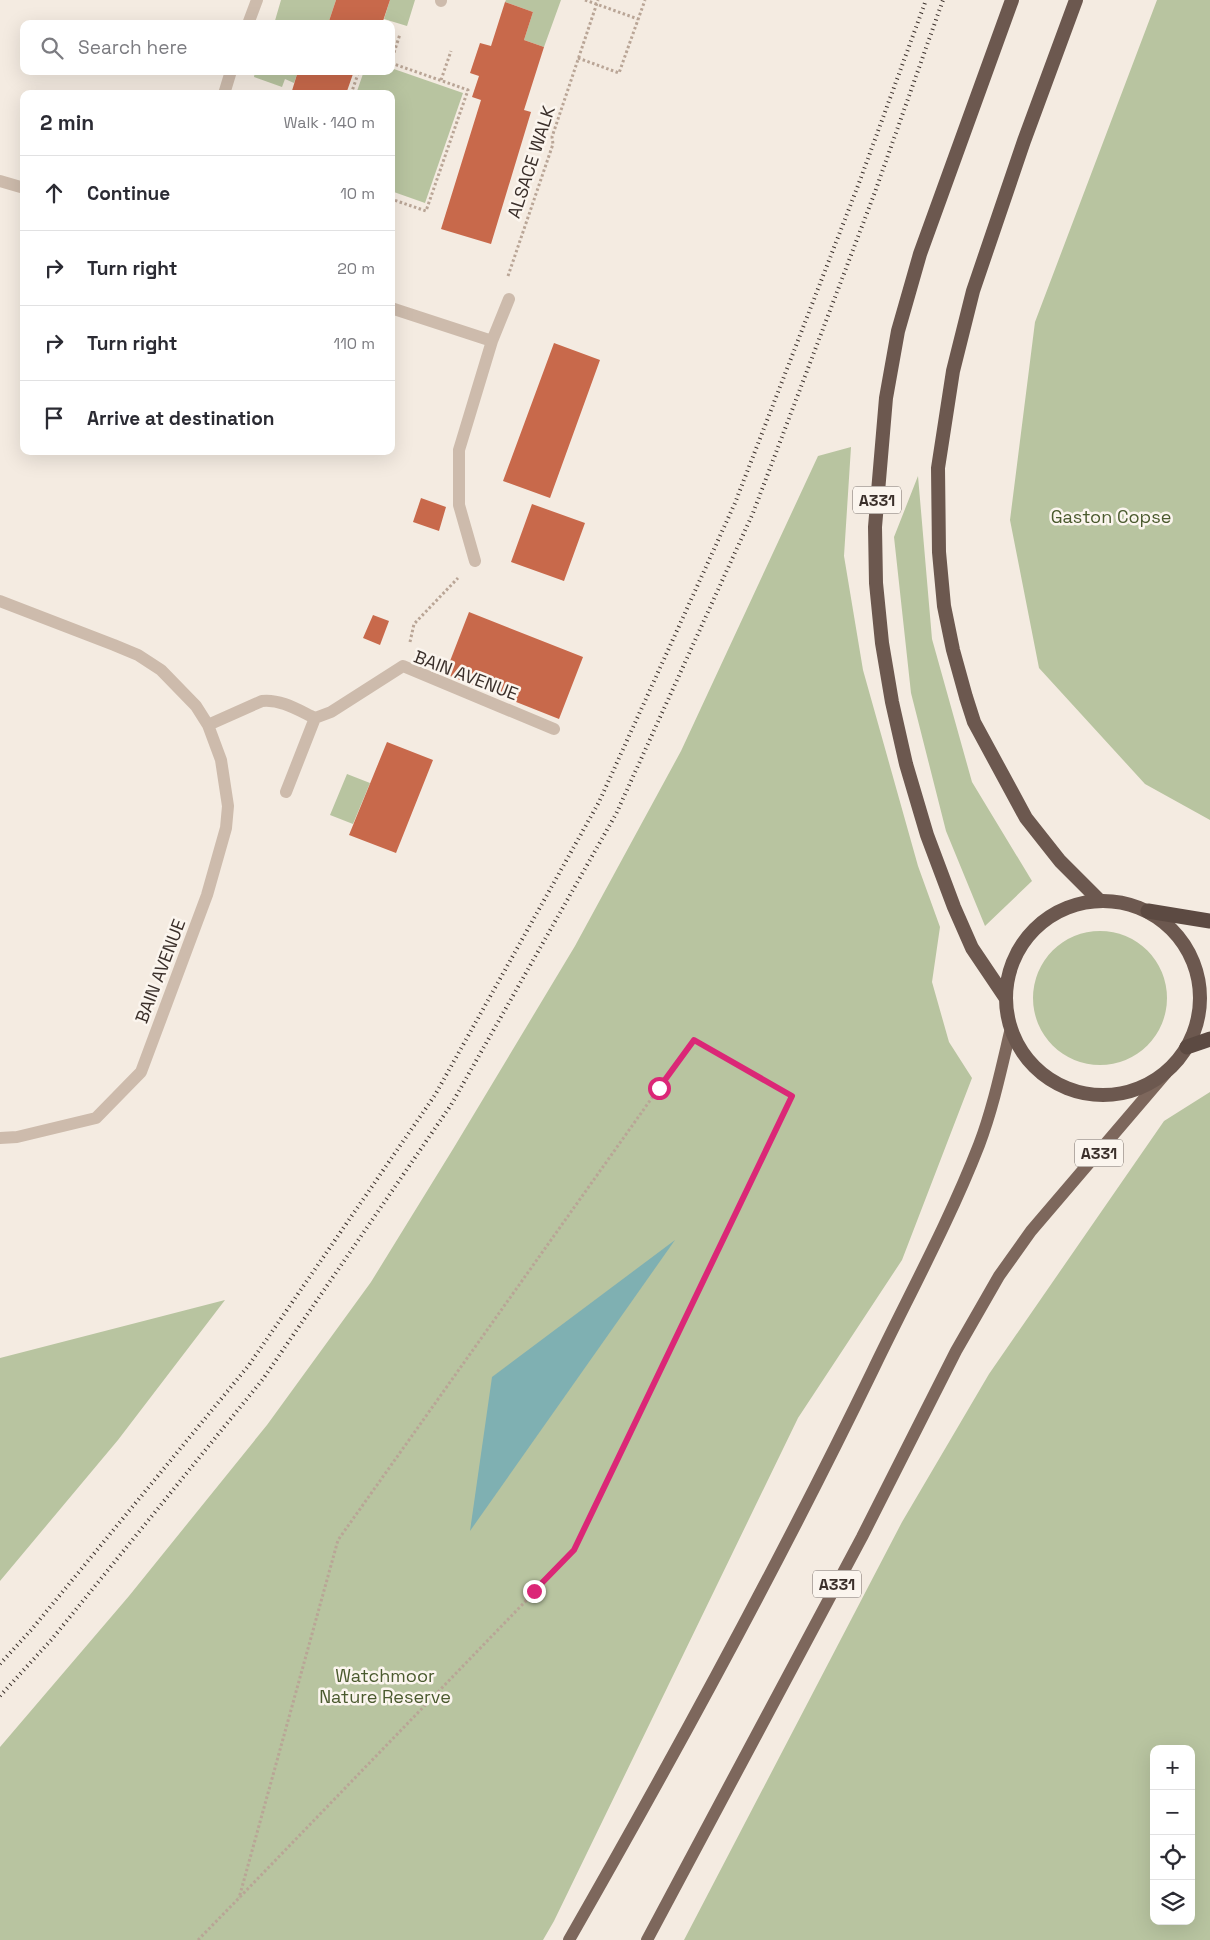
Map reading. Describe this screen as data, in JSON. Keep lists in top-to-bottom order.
{
  "streets": {
    "highway": ["A331"],
    "street": ["BAIN AVENUE"],
    "path": ["ALSACE WALK"]
  },
  "parks": ["Gaston Copse", "Watchmoor Nature Reserve"],
  "page": {
    "search": "Search here",
    "heading": ["2 min", "Walk · 140 m"],
    "list": [
      ["Continue", "10 m"],
      ["Turn right", "20 m"],
      ["Turn right", "110 m"],
      "Arrive at destination"
    ],
    "map_buttons": ["+", "−"]
  }
}
